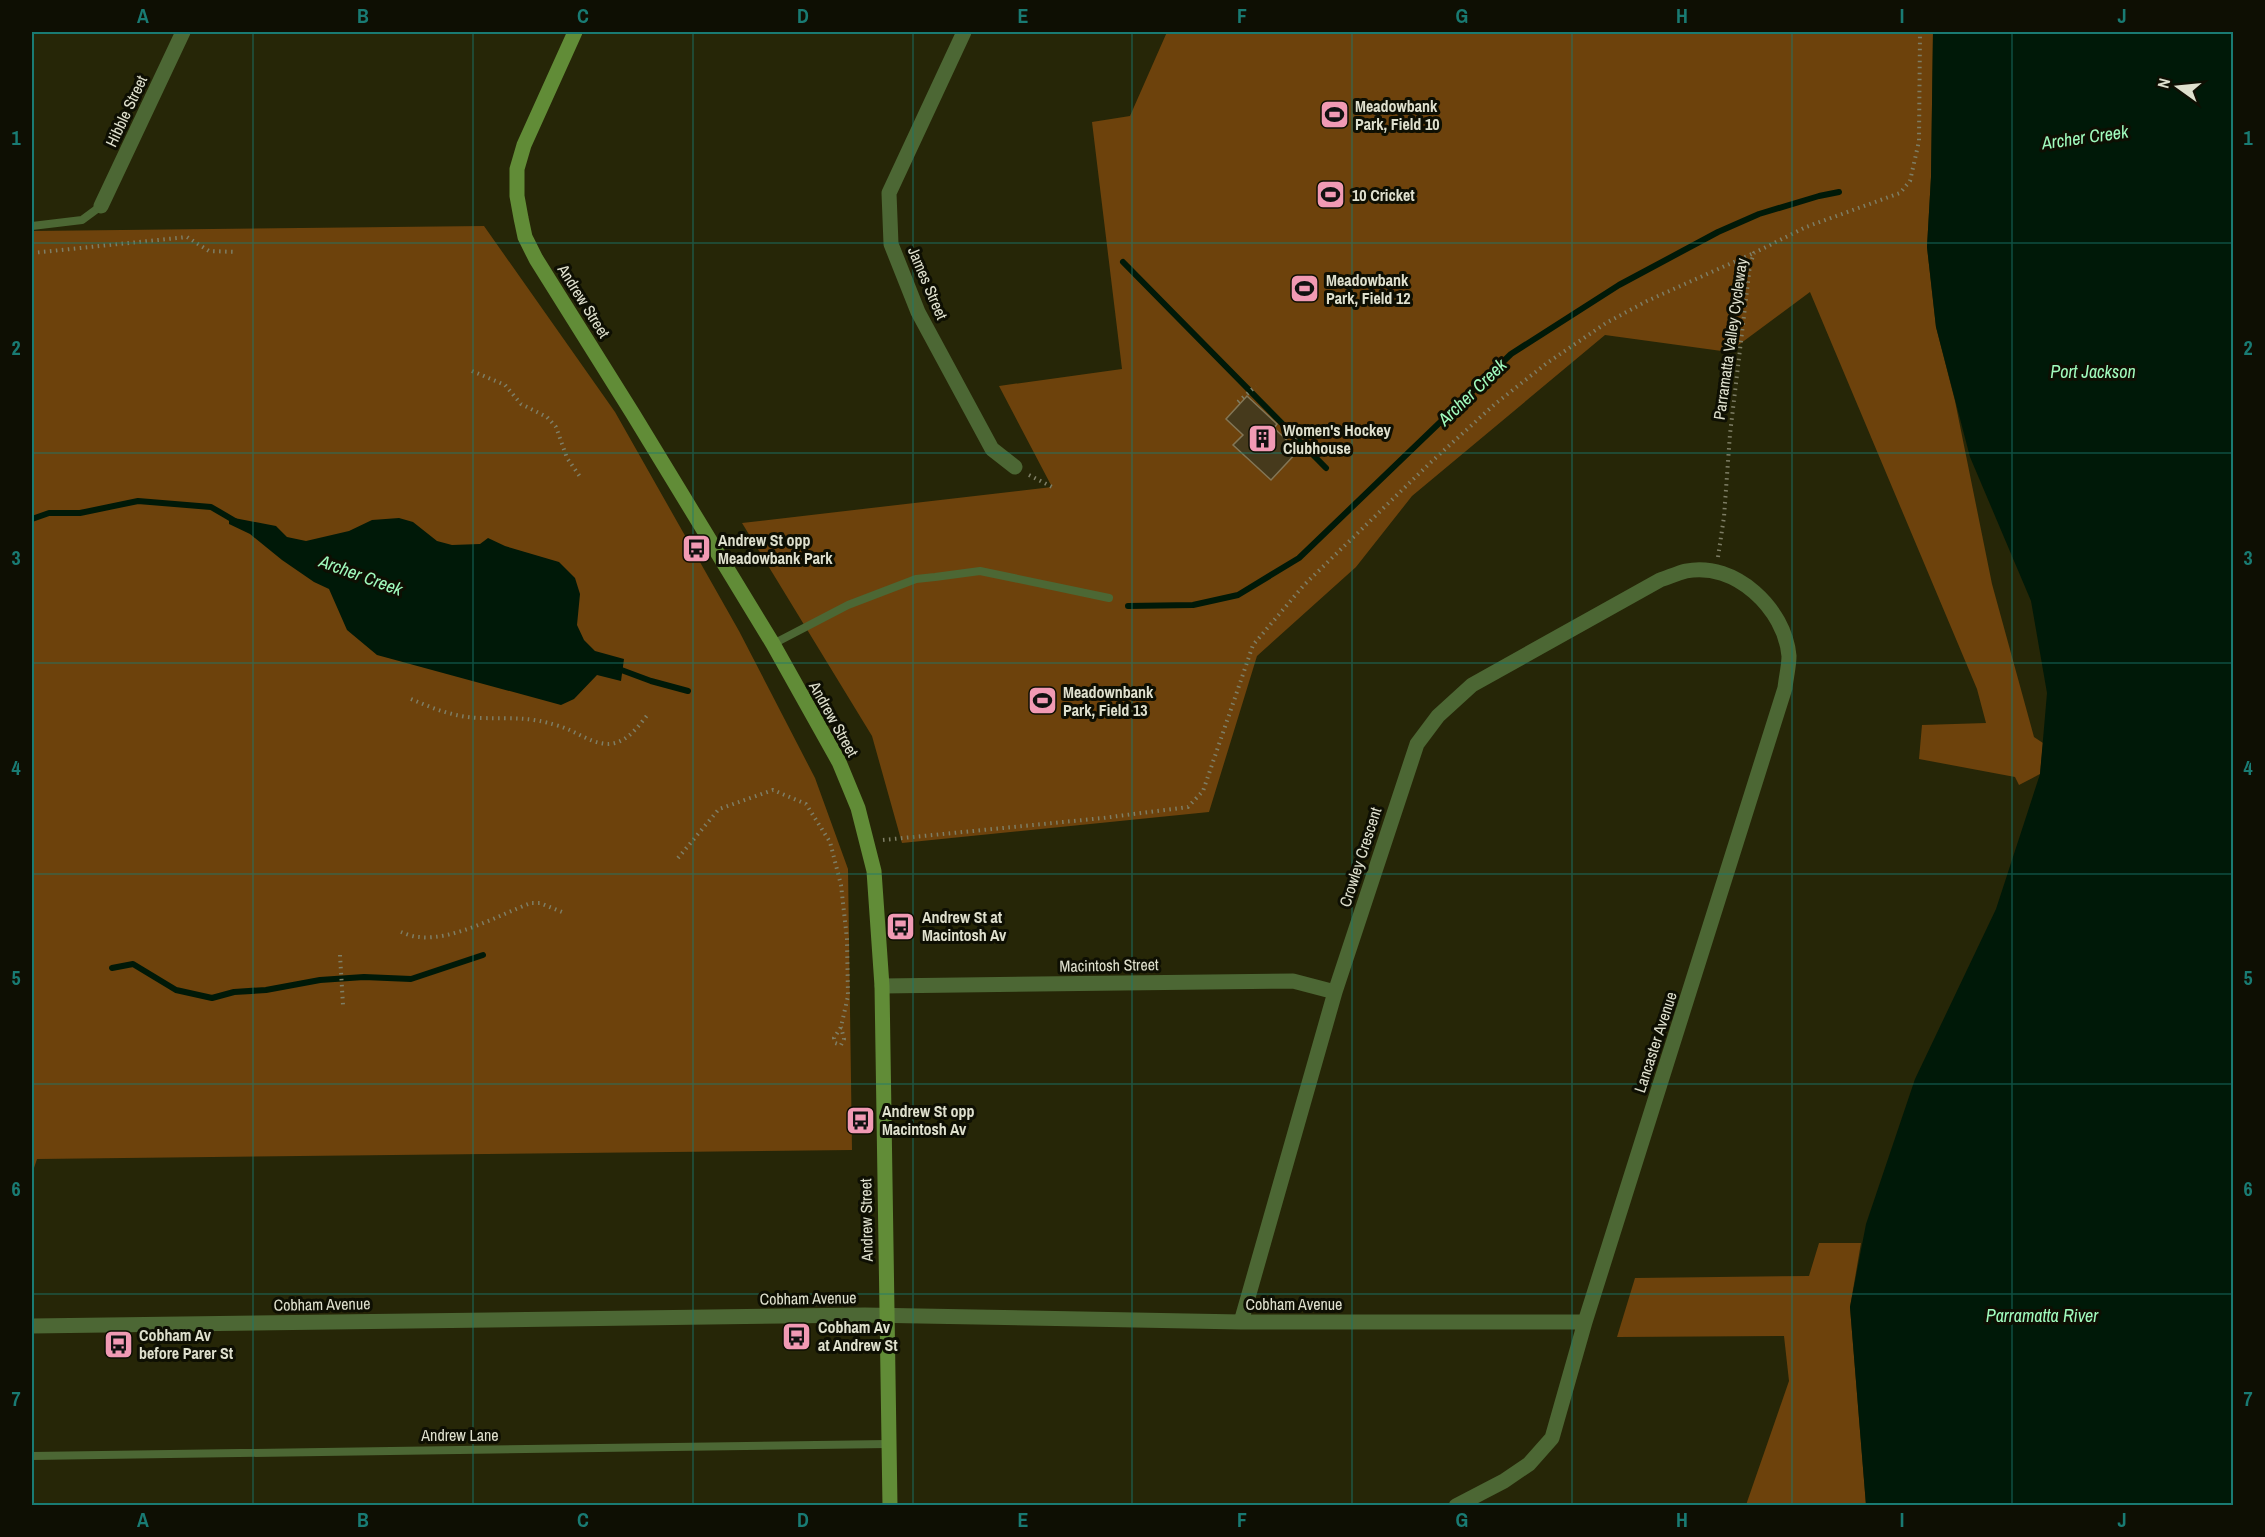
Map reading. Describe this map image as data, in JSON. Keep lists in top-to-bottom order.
{
  "streets": {
    "main road": ["Andrew Street"],
    "street": [
      "Hibble Street",
      "James Street",
      "Crowley Crescent",
      "Macintosh Street",
      "Lancaster Avenue",
      "Cobham Avenue"
    ],
    "lane": ["Andrew Lane"],
    "path": ["Parramatta Valley Cycleway"]
  },
  "crossings": [
    ["Andrew Street", "Macintosh Street"],
    ["Andrew Street", "Cobham Avenue"],
    ["Andrew Street", "Andrew Lane"],
    ["Parramatta Valley Cycleway", "Crowley Crescent"],
    ["Parramatta Valley Cycleway", "Lancaster Avenue"],
    ["Crowley Crescent", "Macintosh Street"],
    ["Crowley Crescent", "Lancaster Avenue"],
    ["Crowley Crescent", "Cobham Avenue"],
    ["Lancaster Avenue", "Cobham Avenue"]
  ],
  "water": ["Archer Creek", "Port Jackson", "Parramatta River"],
  "places": {
    "sports": [
      "Meadowbank Park, Field 10",
      "10 Cricket",
      "Meadowbank Park, Field 12",
      "Meadownbank Park, Field 13"
    ],
    "building": ["Women's Hockey Clubhouse"],
    "bus stop": [
      "Andrew St opp Meadowbank Park",
      "Andrew St at Macintosh Av",
      "Andrew St opp Macintosh Av",
      "Cobham Av at Andrew St",
      "Cobham Av before Parer St"
    ]
  },
  "north": "left",
  "grid": {
    "columns": [
      "A",
      "B",
      "C",
      "D",
      "E",
      "F",
      "G",
      "H",
      "I",
      "J"
    ],
    "rows": [
      "1",
      "2",
      "3",
      "4",
      "5",
      "6",
      "7"
    ]
  }
}
